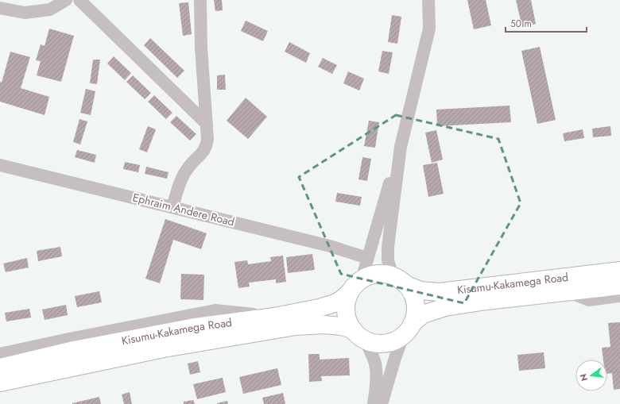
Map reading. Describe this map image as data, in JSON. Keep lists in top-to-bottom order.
{
  "streets": {
    "highway": ["Kisumu-Kakamega Road"],
    "street": ["Ephraim Andere Road"]
  },
  "scale_bar": "50 m",
  "north": "left"
}
